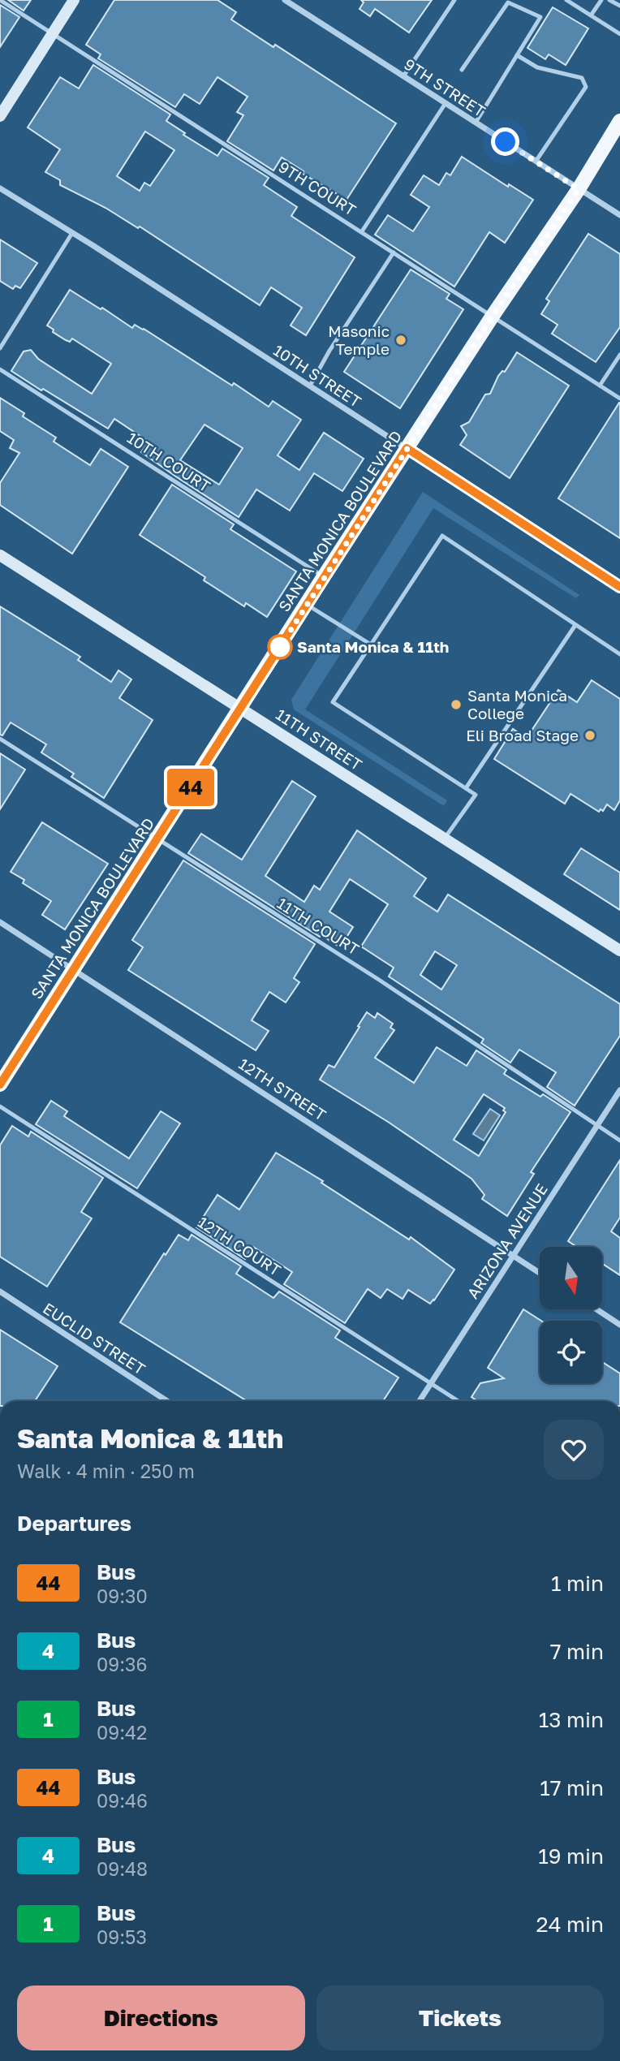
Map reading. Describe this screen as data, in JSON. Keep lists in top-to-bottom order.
{
  "streets": {
    "main road": ["SANTA MONICA BOULEVARD"],
    "street": [
      "9TH STREET",
      "10TH STREET",
      "11TH STREET",
      "12TH STREET",
      "ARIZONA AVENUE",
      "EUCLID STREET"
    ],
    "lane": [
      "9TH COURT",
      "10TH COURT",
      "11TH COURT",
      "12TH COURT"
    ]
  },
  "crossings": [
    ["9TH STREET", "SANTA MONICA BOULEVARD"],
    ["9TH COURT", "SANTA MONICA BOULEVARD"],
    ["10TH STREET", "SANTA MONICA BOULEVARD"],
    ["10TH COURT", "SANTA MONICA BOULEVARD"],
    ["SANTA MONICA BOULEVARD", "11TH STREET"],
    ["SANTA MONICA BOULEVARD", "11TH COURT"],
    ["SANTA MONICA BOULEVARD", "12TH STREET"],
    ["11TH COURT", "ARIZONA AVENUE"],
    ["12TH STREET", "ARIZONA AVENUE"],
    ["ARIZONA AVENUE", "12TH COURT"]
  ],
  "places": [
    "Masonic Temple",
    "Santa Monica & 11th",
    "Santa Monica College",
    "Eli Broad Stage"
  ],
  "lines": ["bus line 44"],
  "north": "bottom",
  "page": {
    "on_map": "44",
    "heading": [
      ["Santa Monica & 11th", "Walk · 4 min · 250 m"],
      "Departures"
    ],
    "list": [
      {
        "mark": "44",
        "name": "Bus",
        "note": "09:30",
        "value": "1 min"
      },
      {
        "mark": "4",
        "name": "Bus",
        "note": "09:36",
        "value": "7 min"
      },
      {
        "mark": "1",
        "name": "Bus",
        "note": "09:42",
        "value": "13 min"
      },
      {
        "mark": "44",
        "name": "Bus",
        "note": "09:46",
        "value": "17 min"
      },
      {
        "mark": "4",
        "name": "Bus",
        "note": "09:48",
        "value": "19 min"
      },
      {
        "mark": "1",
        "name": "Bus",
        "note": "09:53",
        "value": "24 min"
      }
    ],
    "buttons": ["Directions", "Tickets"]
  }
}
